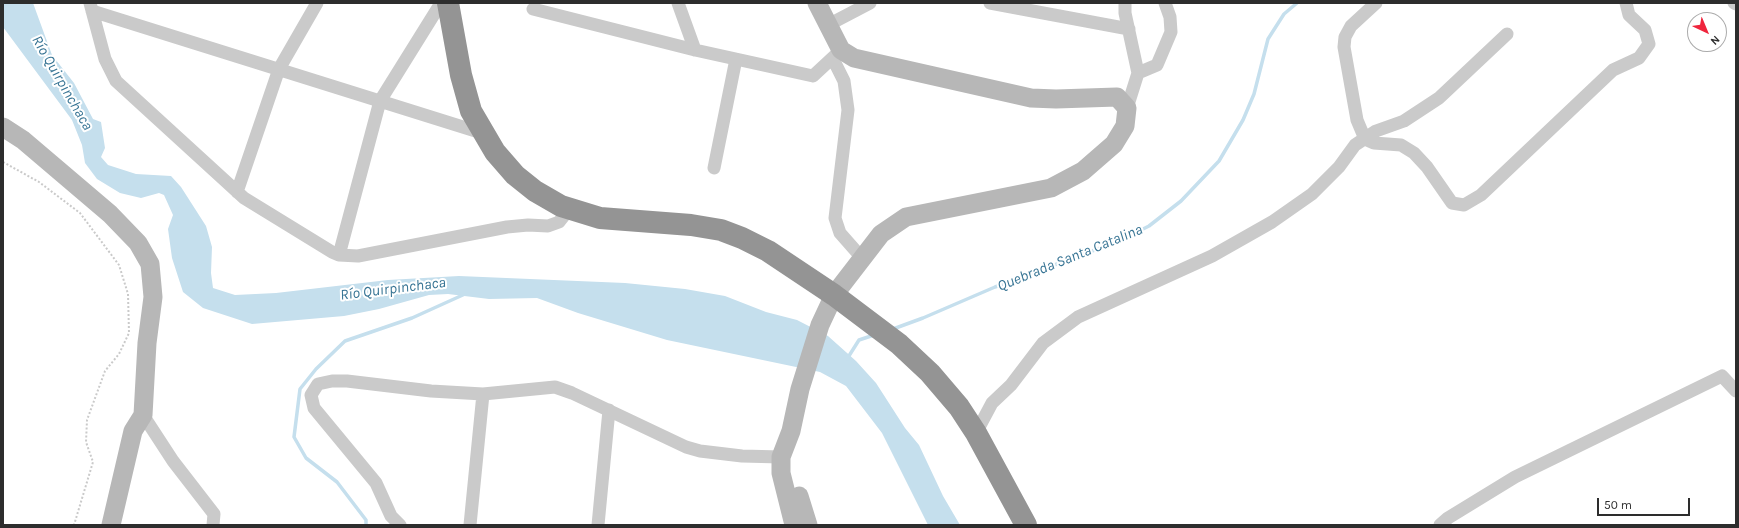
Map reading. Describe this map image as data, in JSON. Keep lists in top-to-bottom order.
{
  "water": ["Río Quirpinchaca", "Quebrada Santa Catalina"],
  "scale_bar": "50 m",
  "north": "bottom right"
}
